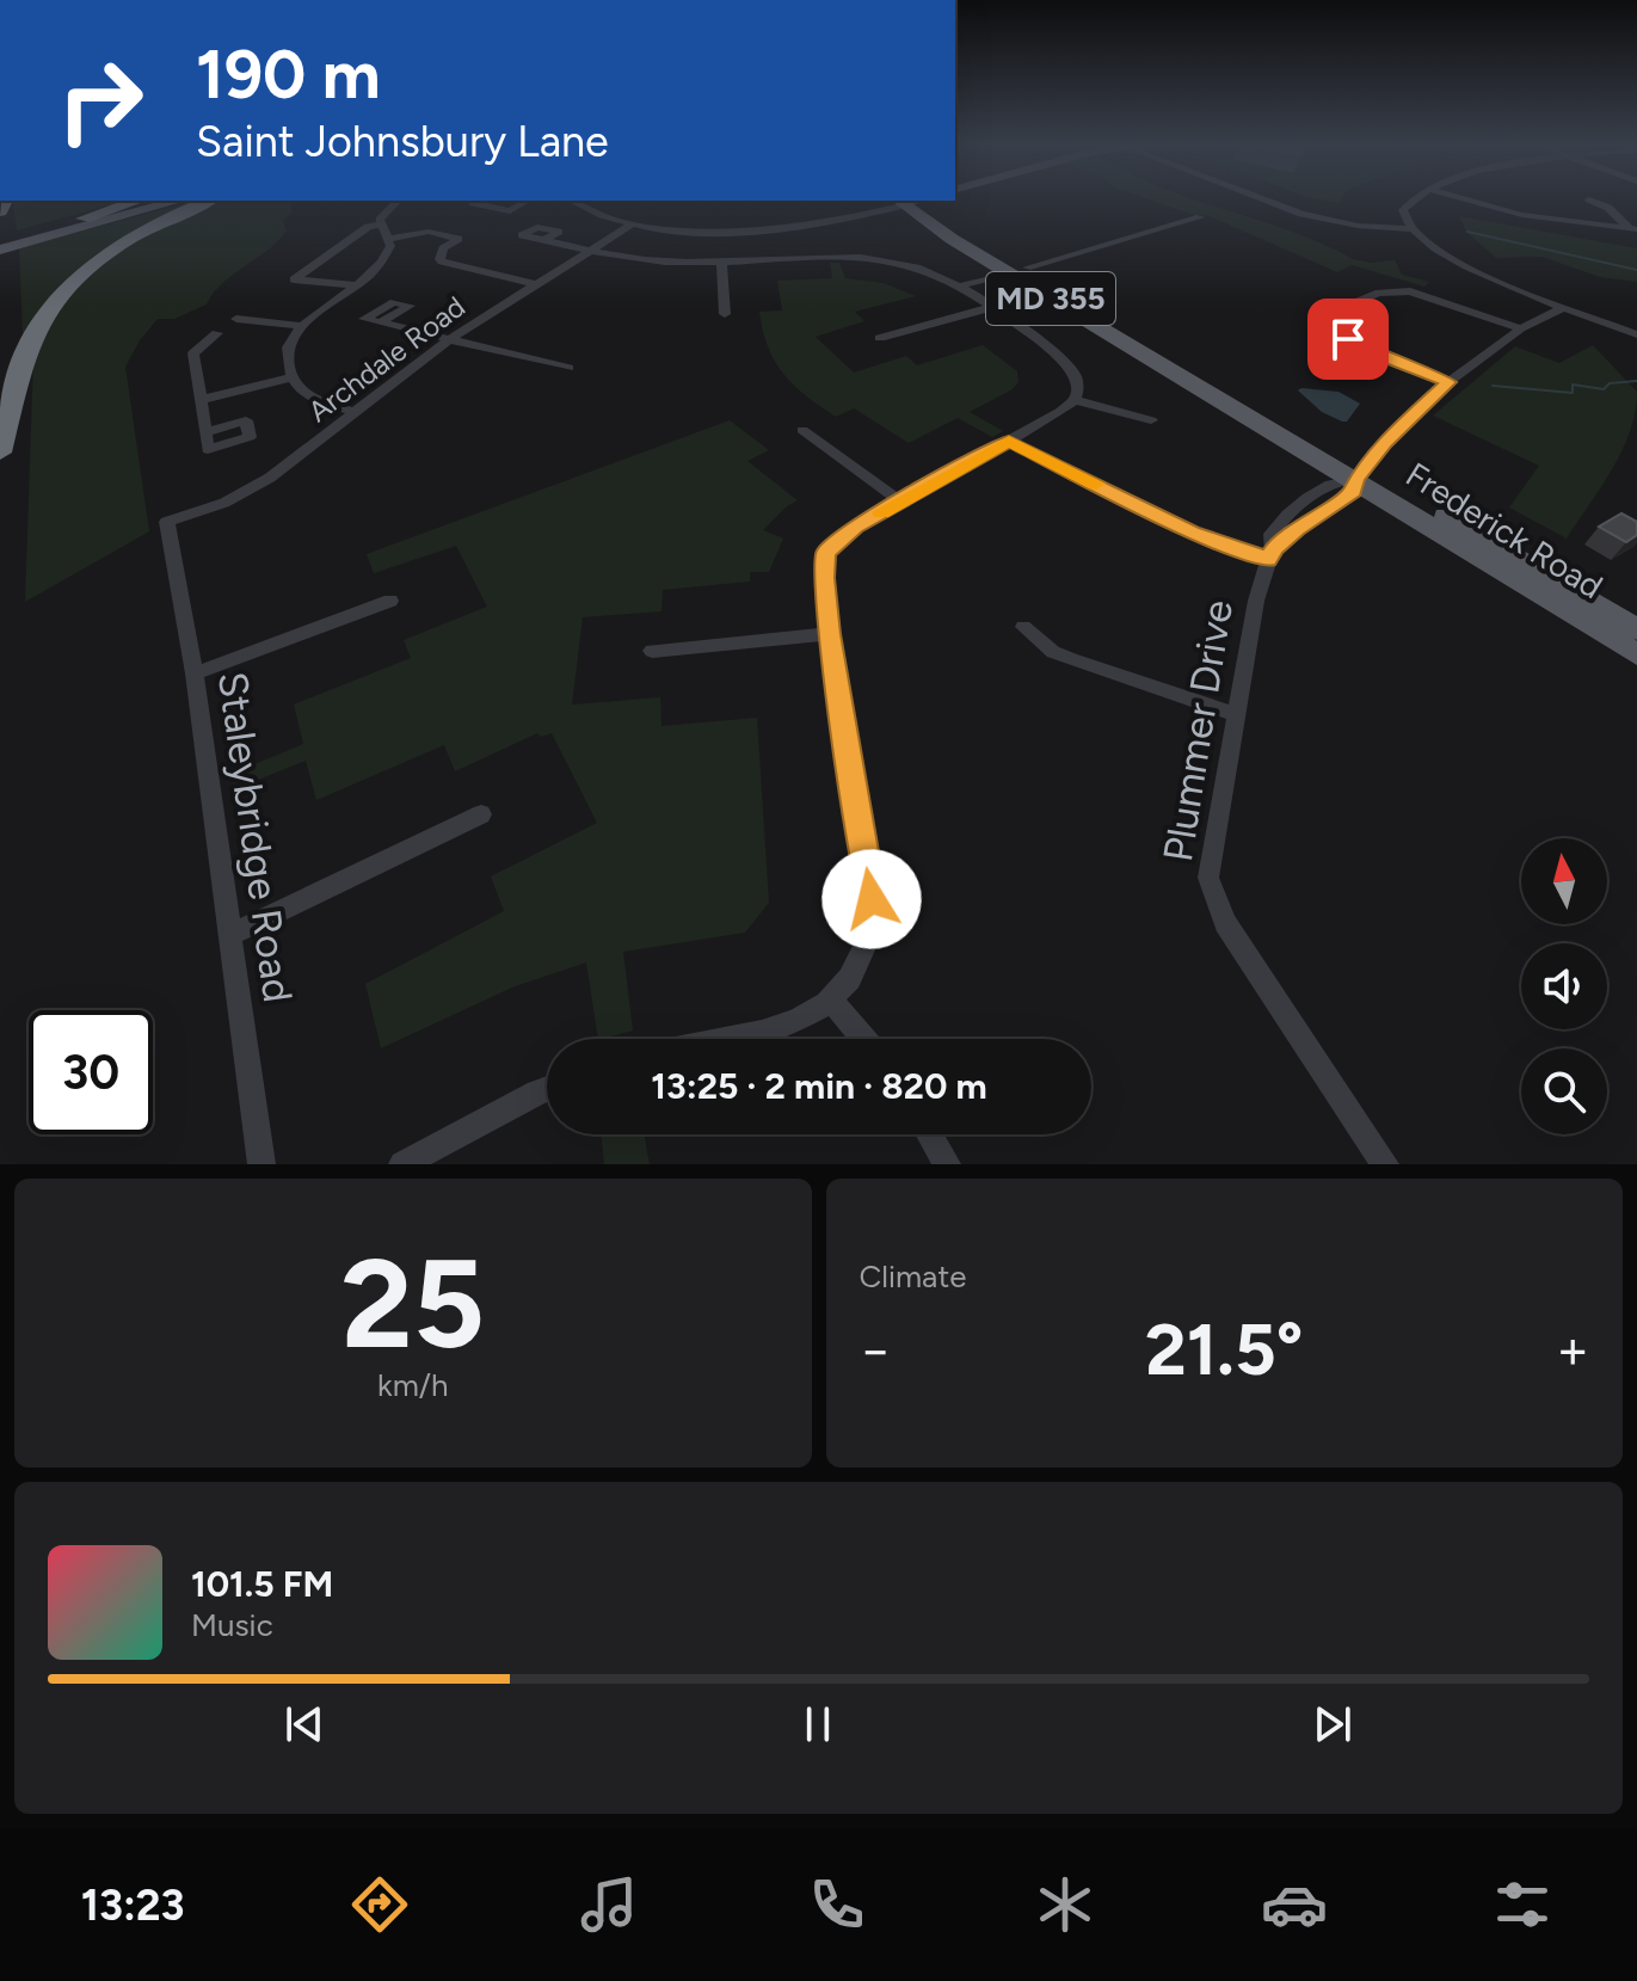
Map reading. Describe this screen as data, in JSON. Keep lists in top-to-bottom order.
{
  "streets": {
    "main road": ["MD 355", "Frederick Road"],
    "street": ["Archdale Road", "Plummer Drive", "Staleybridge Road"]
  },
  "crossings": [
    ["Archdale Road", "Staleybridge Road"]
  ],
  "north": "top",
  "page": {
    "turn": ["190 m", "Saint Johnsbury Lane"],
    "limit": "30",
    "trip": "13:25 · 2 min · 820 m",
    "tile": [
      ["25", "km/h"],
      "Climate"
    ],
    "heat": ["−", "21.5°", "+"],
    "song": ["101.5 FM", "Music"],
    "tabs": "13:23"
  }
}
